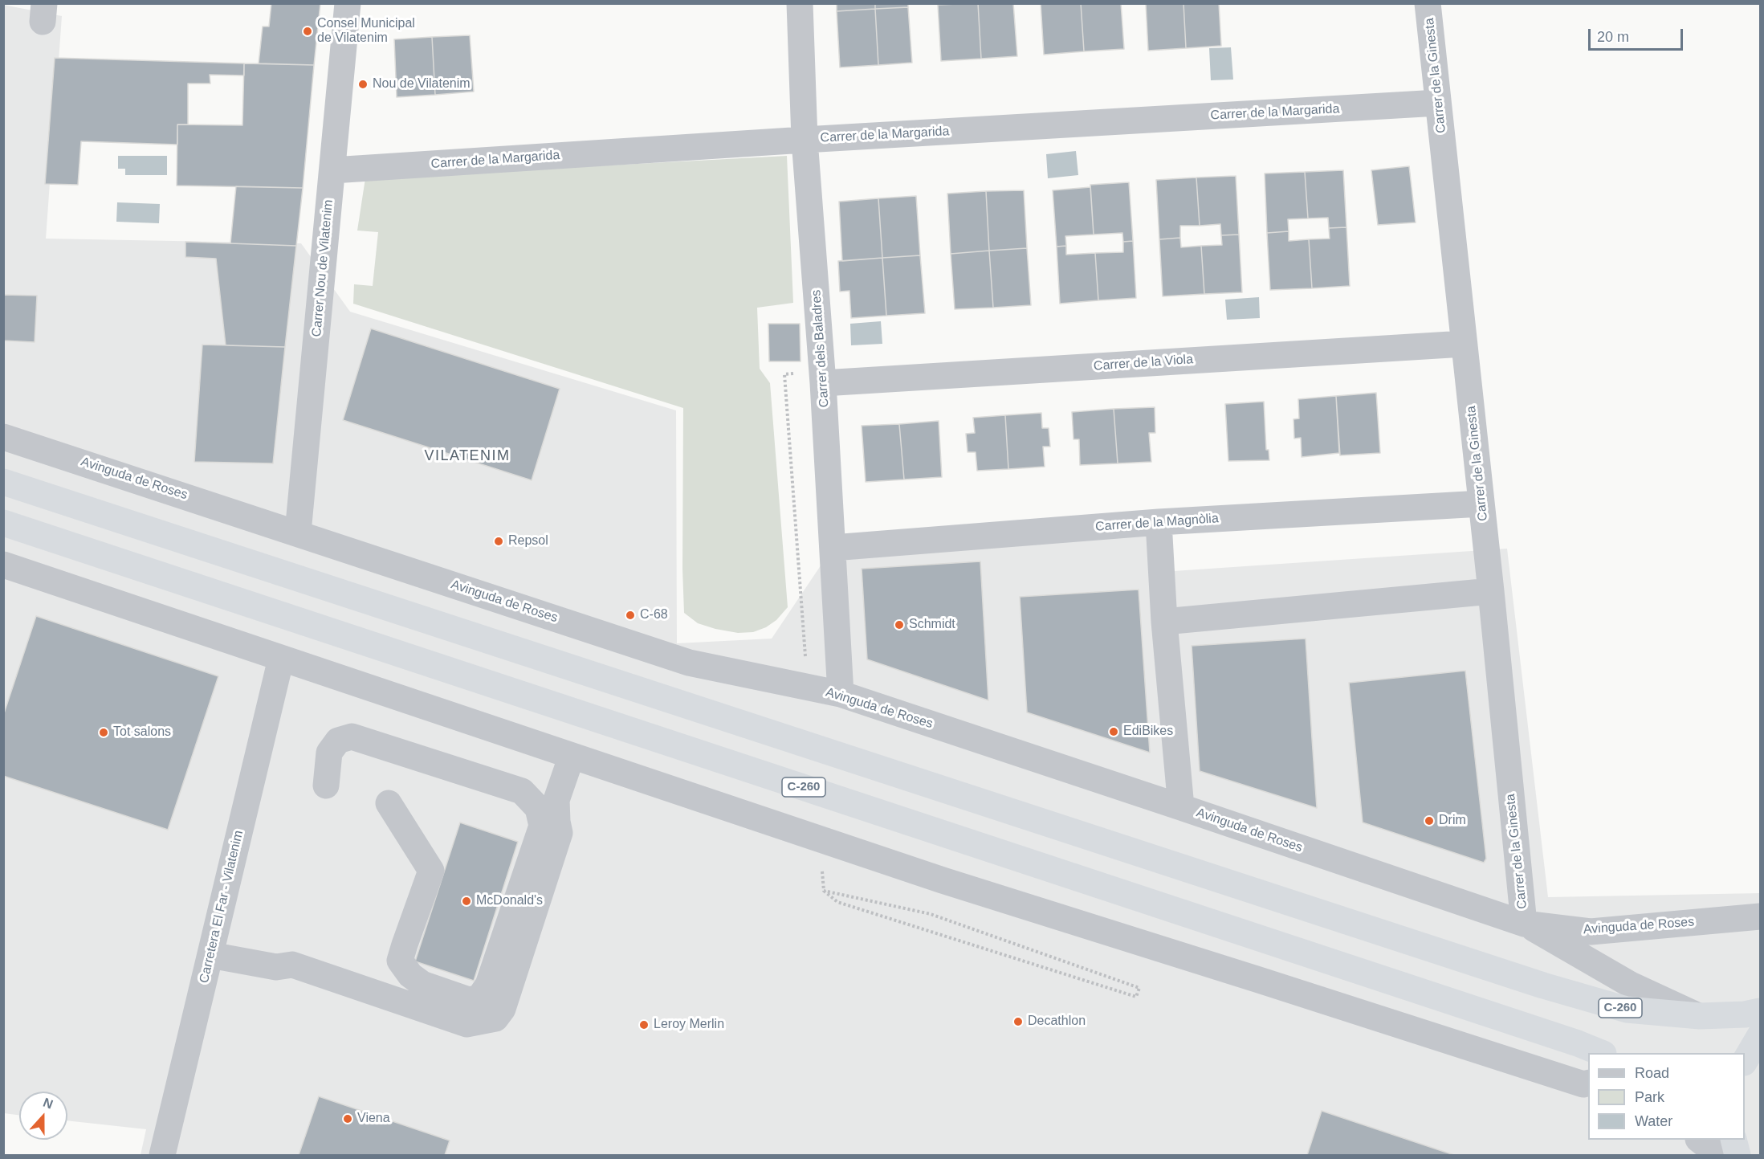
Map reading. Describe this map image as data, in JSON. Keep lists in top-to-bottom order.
{
  "streets": {
    "highway": ["C-260"],
    "street": [
      "Carrer de la Ginesta",
      "Carrer de la Margarida",
      "Carrer Nou de Vilatenim",
      "Carrer dels Baladres",
      "Carrer de la Viola",
      "Avinguda de Roses",
      "Carrer de la Magnòlia",
      "Carretera El Far - Vilatenim"
    ]
  },
  "crossings": [
    ["Carrer de la Ginesta", "Carrer de la Margarida"],
    ["Carrer de la Ginesta", "Carrer de la Viola"],
    ["Carrer de la Ginesta", "Avinguda de Roses"],
    ["Carrer de la Ginesta", "Carrer de la Magnòlia"],
    ["Carrer de la Margarida", "Carrer Nou de Vilatenim"],
    ["Carrer de la Margarida", "Carrer dels Baladres"],
    ["Carrer Nou de Vilatenim", "Avinguda de Roses"],
    ["Carrer dels Baladres", "Carrer de la Viola"],
    ["Carrer dels Baladres", "Avinguda de Roses"],
    ["Carrer dels Baladres", "Carrer de la Magnòlia"]
  ],
  "districts": ["VILATENIM"],
  "places": [
    "Consel Municipal de Vilatenim",
    "Nou de Vilatenim",
    "Repsol",
    "C-68",
    "Schmidt",
    "EdiBikes",
    "Tot salons",
    "Drim",
    "McDonald's",
    "Decathlon",
    "Leroy Merlin",
    "Viena"
  ],
  "legend": ["Road", "Park", "Water"],
  "scale_bar": "20 m",
  "north": "top"
}
